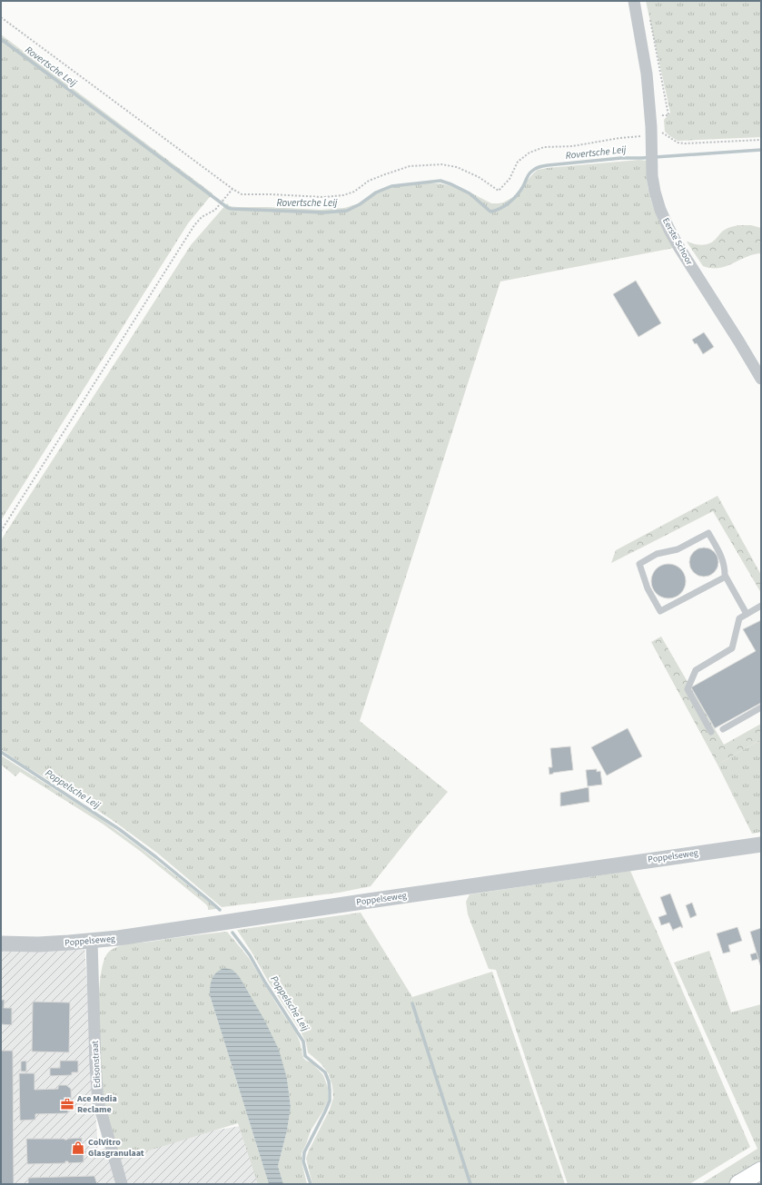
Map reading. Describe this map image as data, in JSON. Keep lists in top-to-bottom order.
{
  "streets": {
    "street": ["Eerste Schoor", "Poppelseweg", "Edisonstraat"]
  },
  "crossings": [
    ["Poppelseweg", "Edisonstraat"]
  ],
  "water": ["Rovertsche Leij", "Poppelsche Leij"],
  "places": {
    "office": ["Ace Media Reclame"],
    "shop": ["ColVitro Glasgranulaat"]
  }
}
